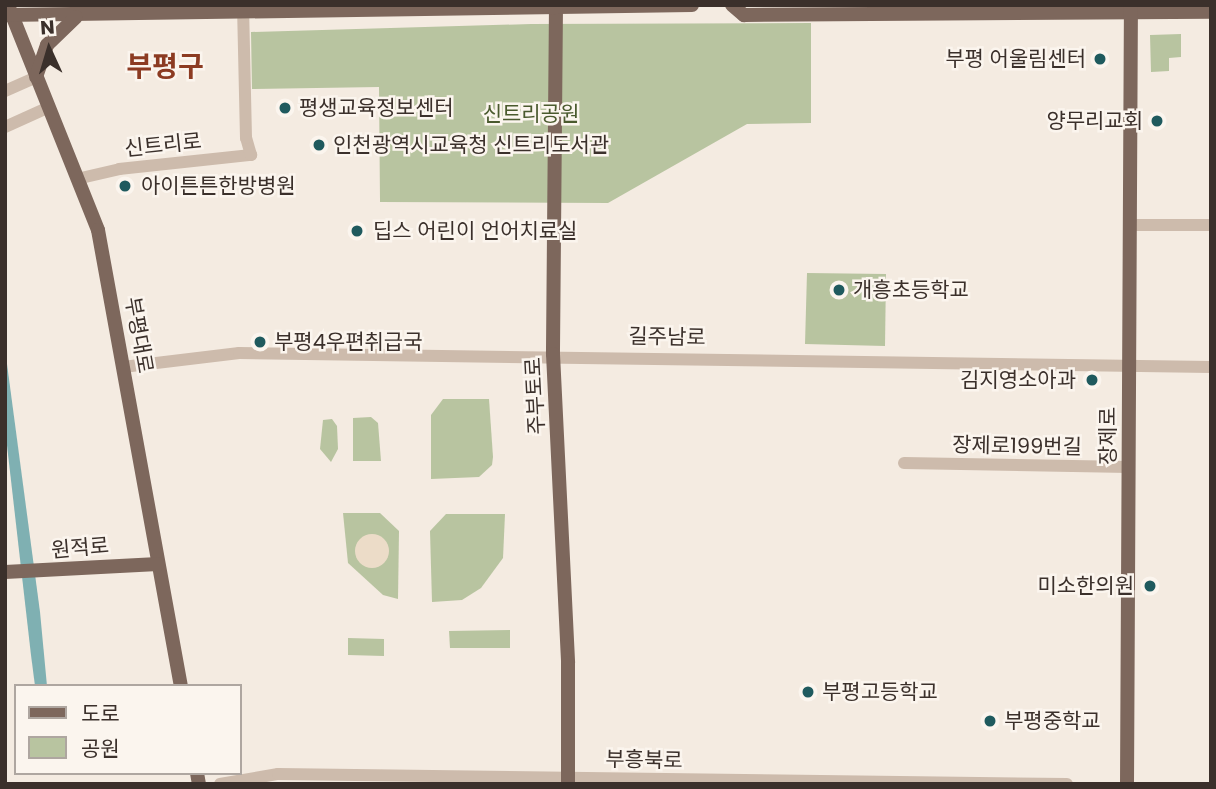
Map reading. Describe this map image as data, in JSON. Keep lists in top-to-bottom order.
{
  "streets": {
    "main road": [
      "부평대로",
      "주부토로",
      "장제로",
      "원적로"
    ],
    "street": [
      "신트리로",
      "길주남로",
      "장제로199번길",
      "부흥북로"
    ]
  },
  "crossings": [
    ["신트리로", "부평대로"],
    ["부평대로", "길주남로"],
    ["부평대로", "원적로"],
    ["길주남로", "주부토로"],
    ["길주남로", "장제로"],
    ["주부토로", "부흥북로"],
    ["장제로", "장제로199번길"]
  ],
  "districts": ["부평구"],
  "parks": ["신트리공원"],
  "places": [
    "부평 어울림센터",
    "평생교육정보센터",
    "양무리교회",
    "인천광역시교육청 신트리도서관",
    "아이튼튼한방병원",
    "딥스 어린이 언어치료실",
    "개흥초등학교",
    "부평4우편취급국",
    "김지영소아과",
    "미소한의원",
    "부평고등학교",
    "부평중학교"
  ],
  "legend": ["도로", "공원"],
  "north": "top"
}
